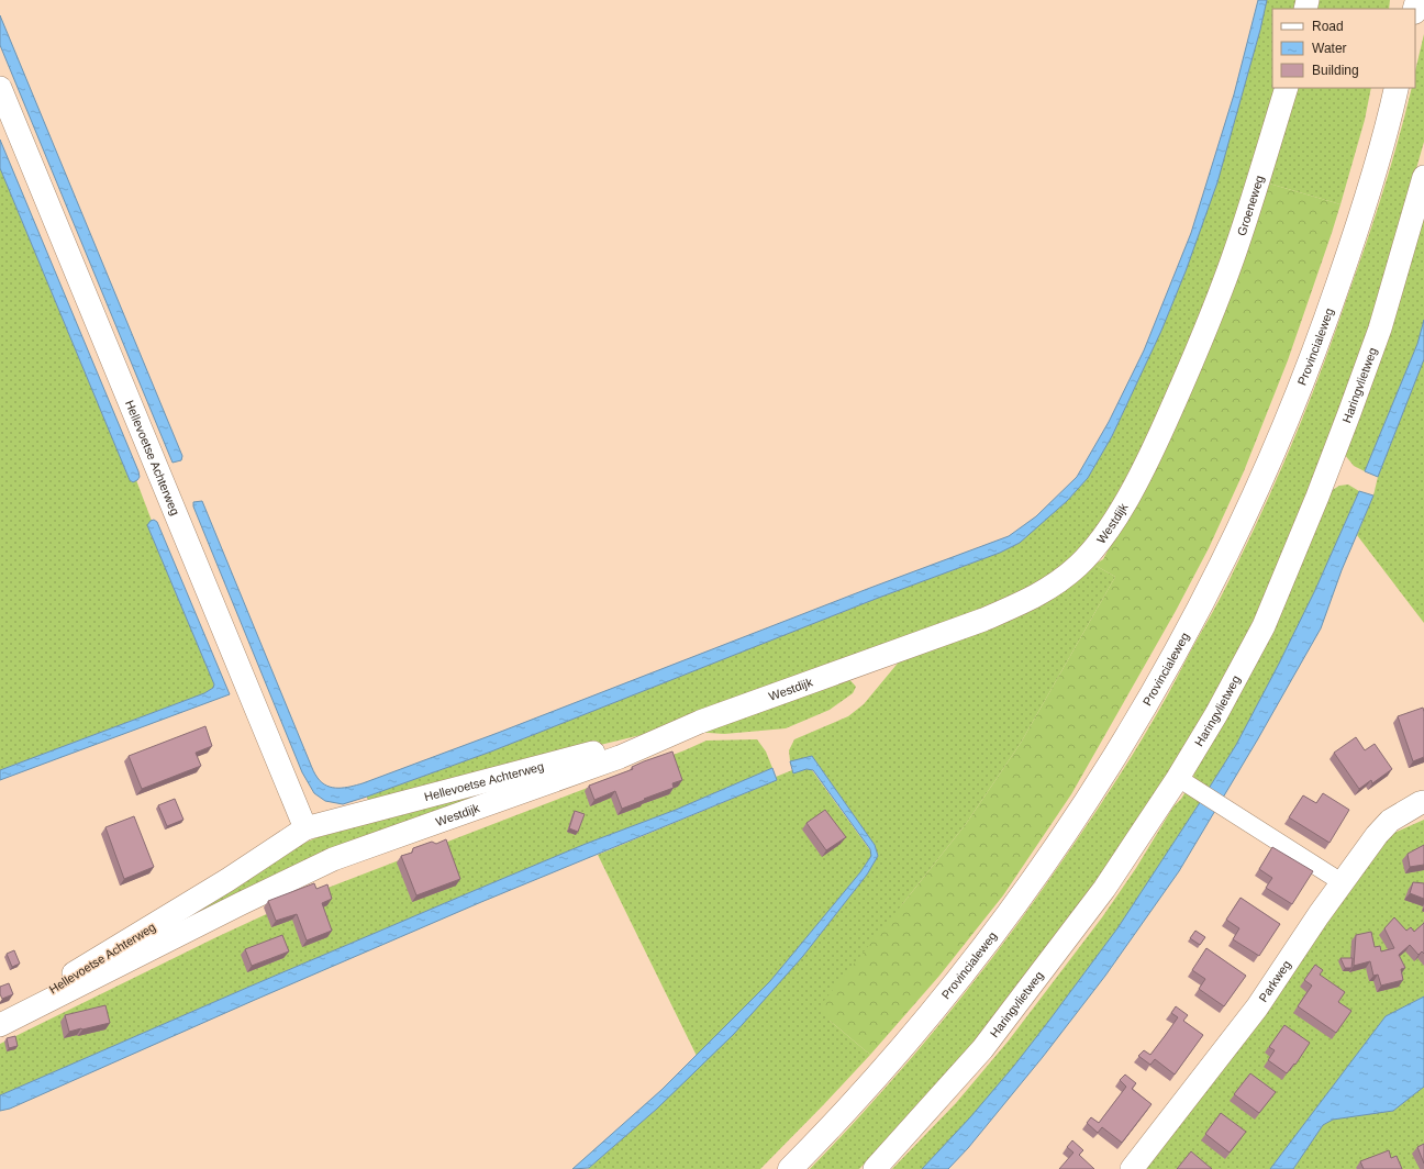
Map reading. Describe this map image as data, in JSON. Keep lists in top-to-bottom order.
{
  "streets": {
    "main road": ["Provincialeweg"],
    "street": [
      "Groeneweg",
      "Haringvlietweg",
      "Hellevoetse Achterweg",
      "Westdijk",
      "Parkweg"
    ]
  },
  "crossings": [
    ["Groeneweg", "Westdijk"],
    ["Hellevoetse Achterweg", "Westdijk"]
  ],
  "legend": ["Road", "Water", "Building"]
}
